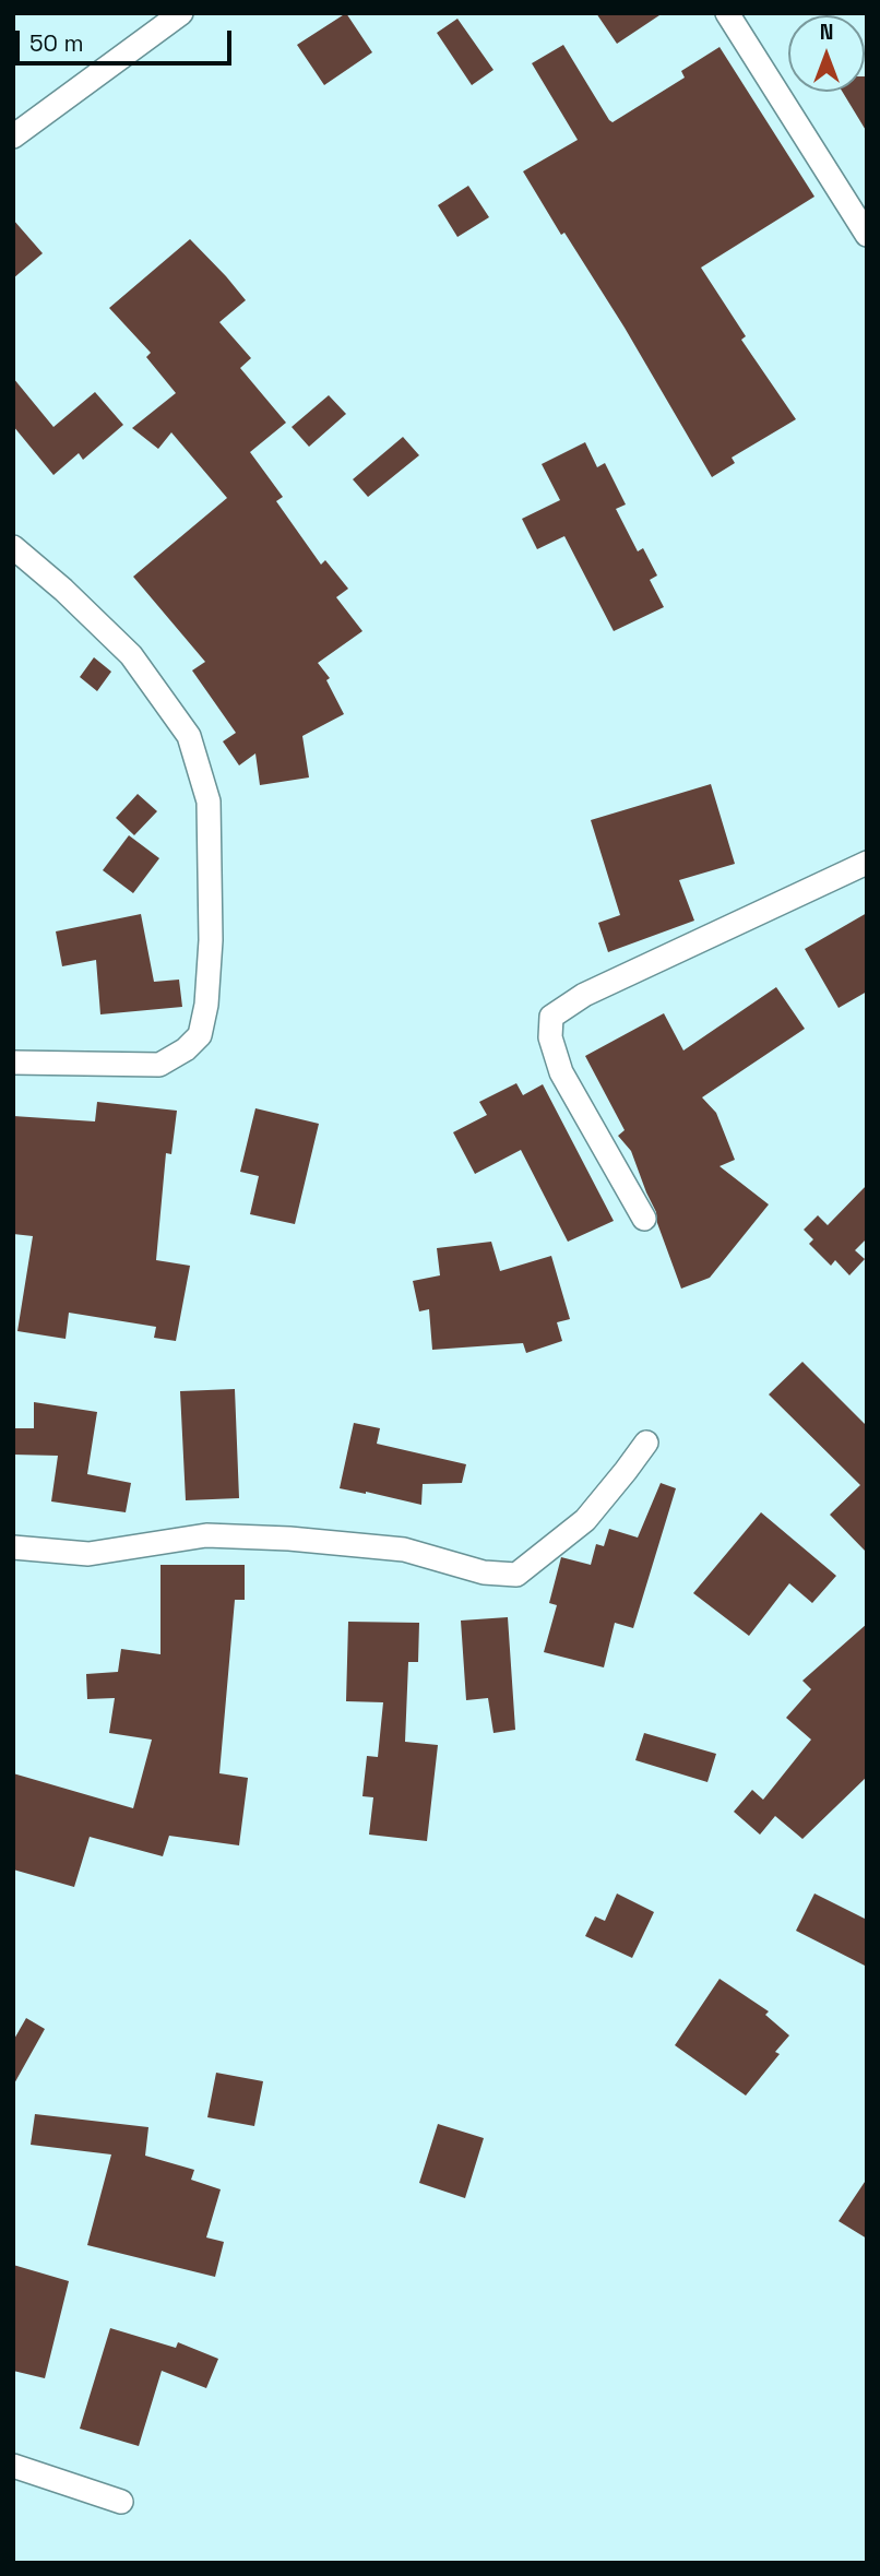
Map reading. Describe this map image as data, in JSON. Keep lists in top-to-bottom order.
{
  "scale_bar": "50 m",
  "north": "top"
}
